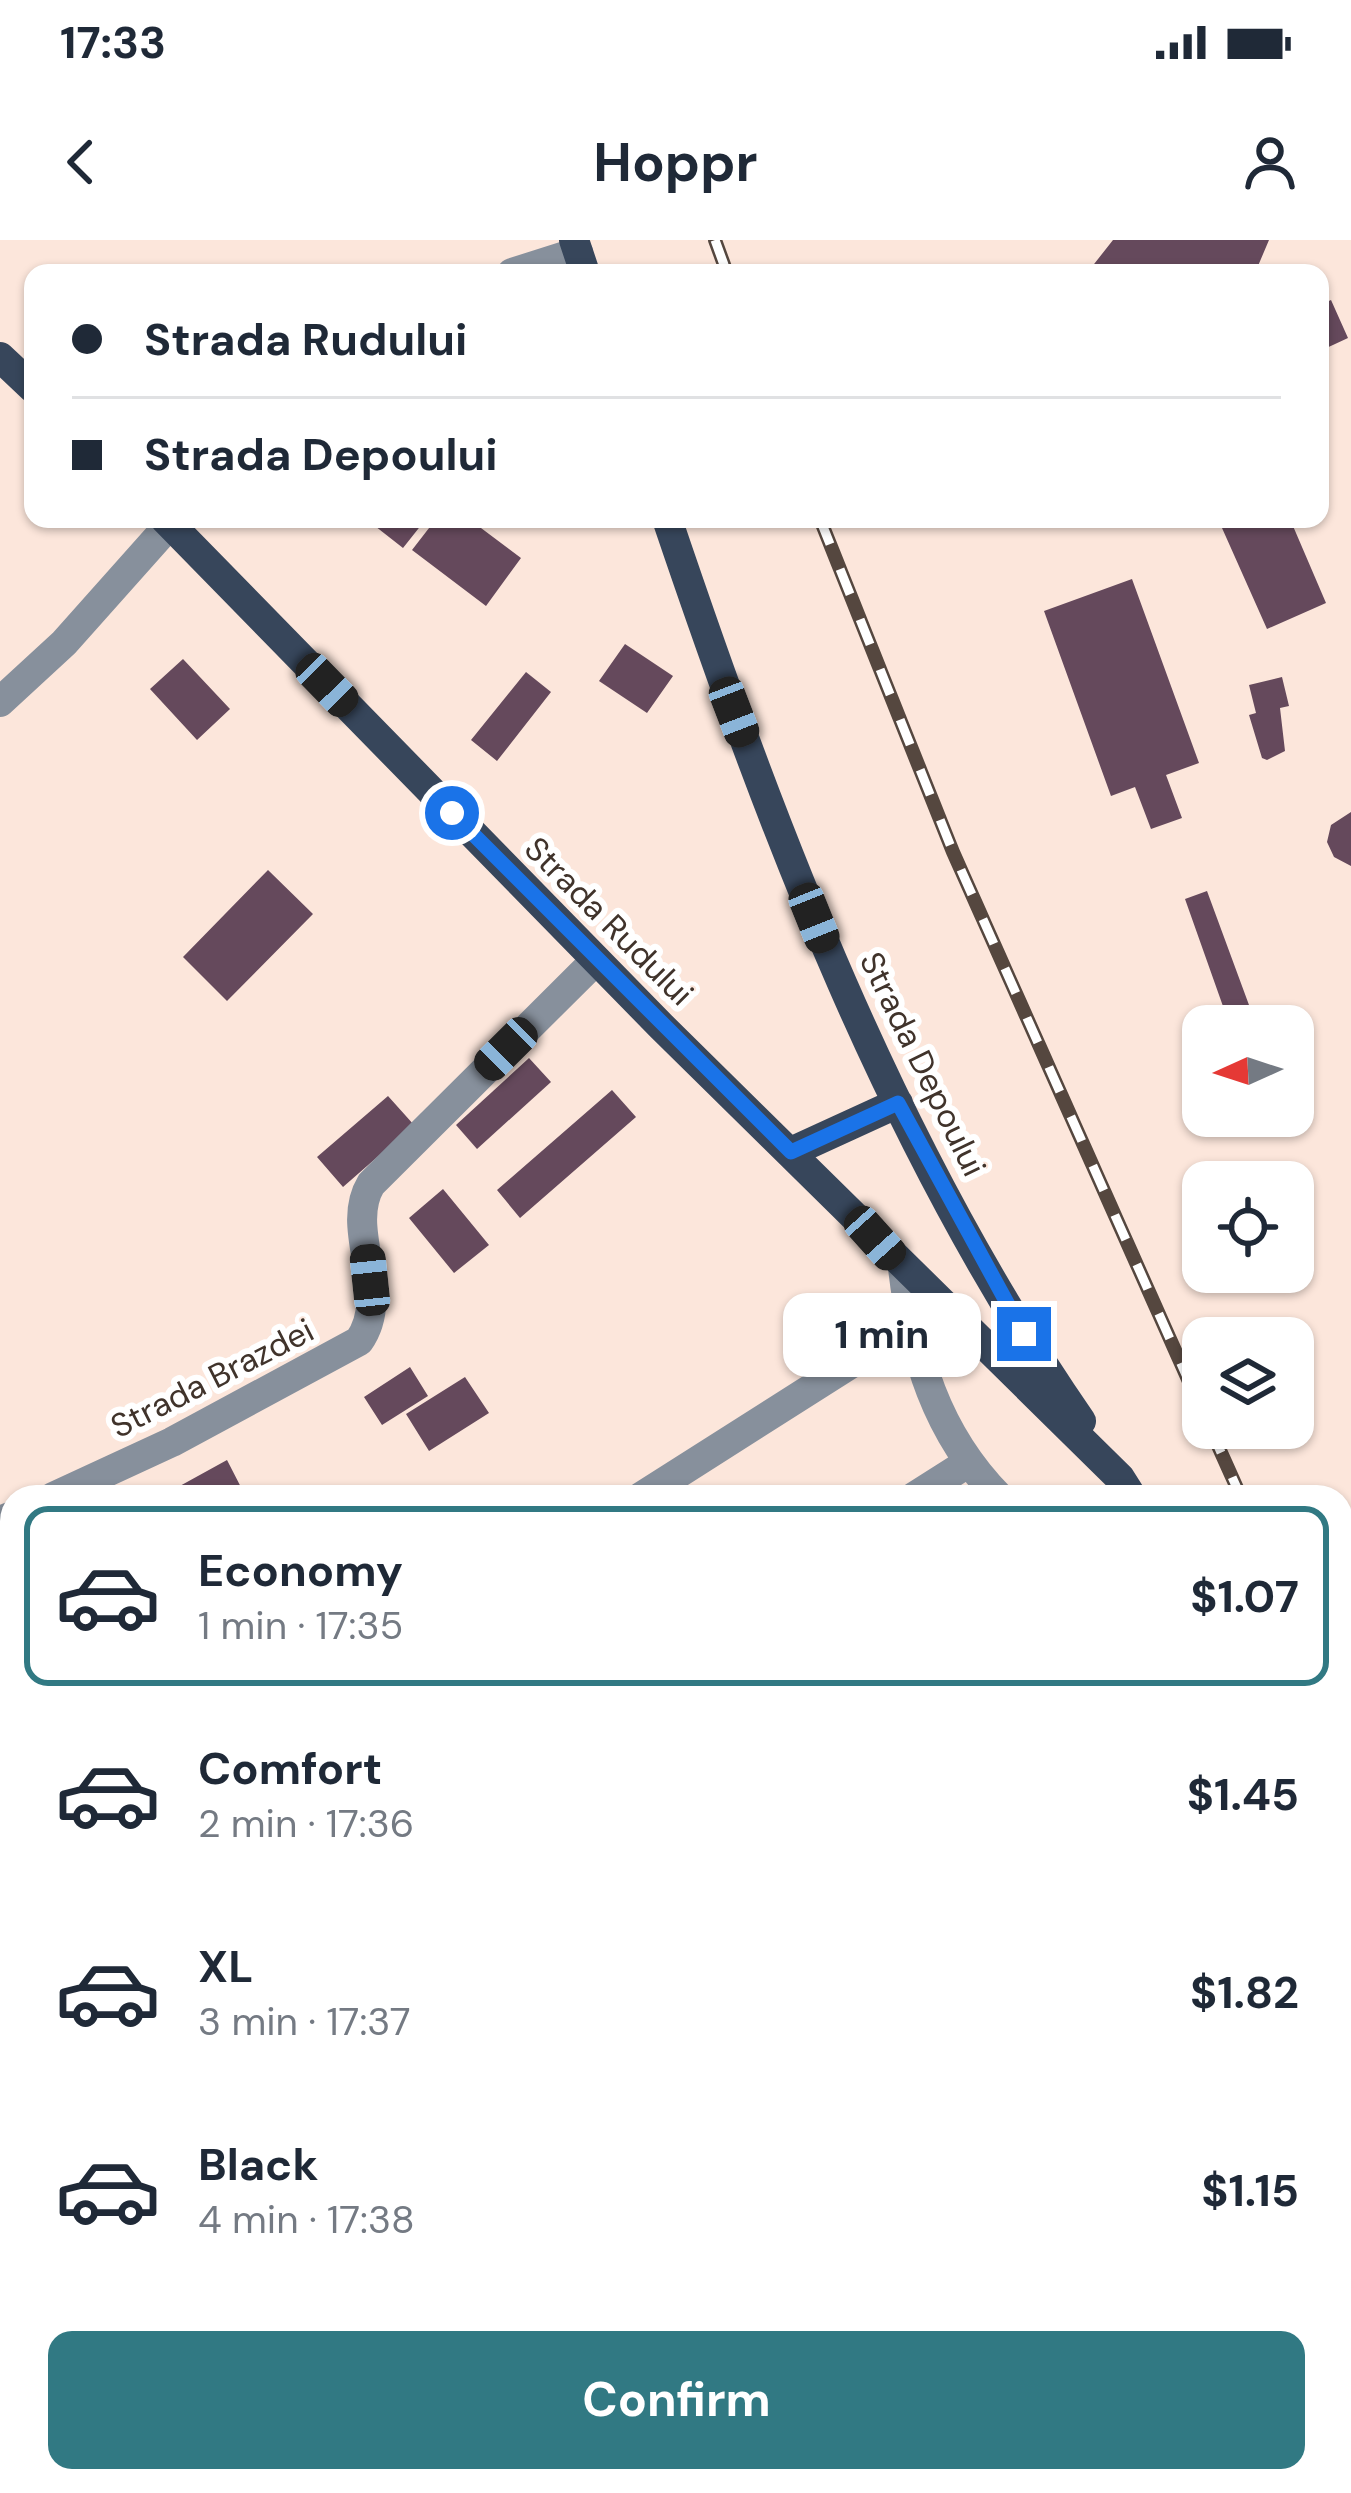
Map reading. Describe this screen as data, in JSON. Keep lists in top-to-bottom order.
{
  "streets": {
    "main road": ["Strada Rudului", "Strada Depoului"],
    "street": ["Strada Brazdei"]
  },
  "crossings": [
    ["Strada Rudului", "Strada Brazdei"]
  ],
  "north": "left",
  "page": {
    "status": "17:33",
    "header": "Hoppr",
    "banner": ["Strada Rudului", "Strada Depoului"],
    "bubble": "1 min",
    "list": [
      {
        "name": "Economy",
        "note": "1 min · 17:35",
        "value": "$1.07"
      },
      {
        "name": "Comfort",
        "note": "2 min · 17:36",
        "value": "$1.45"
      },
      {
        "name": "XL",
        "note": "3 min · 17:37",
        "value": "$1.82"
      },
      {
        "name": "Black",
        "note": "4 min · 17:38",
        "value": "$1.15"
      }
    ],
    "buttons": "Confirm"
  }
}
